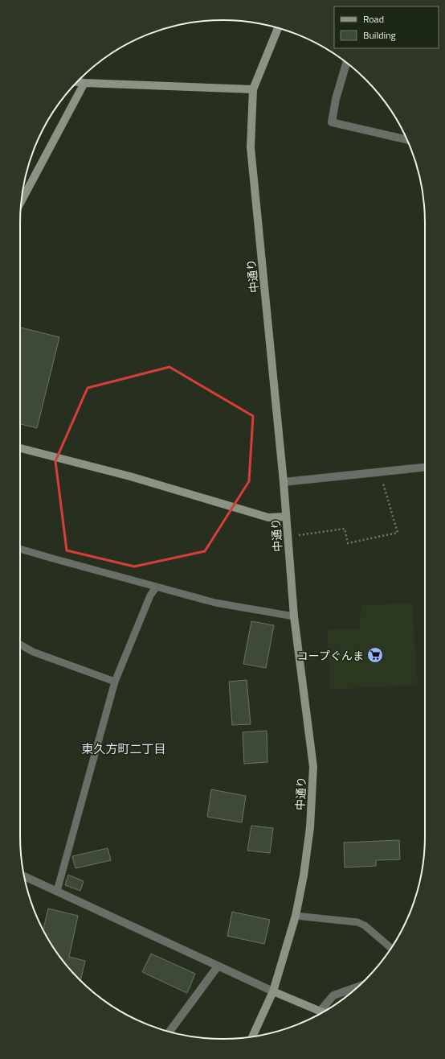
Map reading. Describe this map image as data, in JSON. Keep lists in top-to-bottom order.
{
  "streets": {
    "street": ["中通り"]
  },
  "districts": ["東久方町二丁目"],
  "places": {
    "supermarket": ["コープぐんま"]
  },
  "legend": ["Road", "Building"]
}
